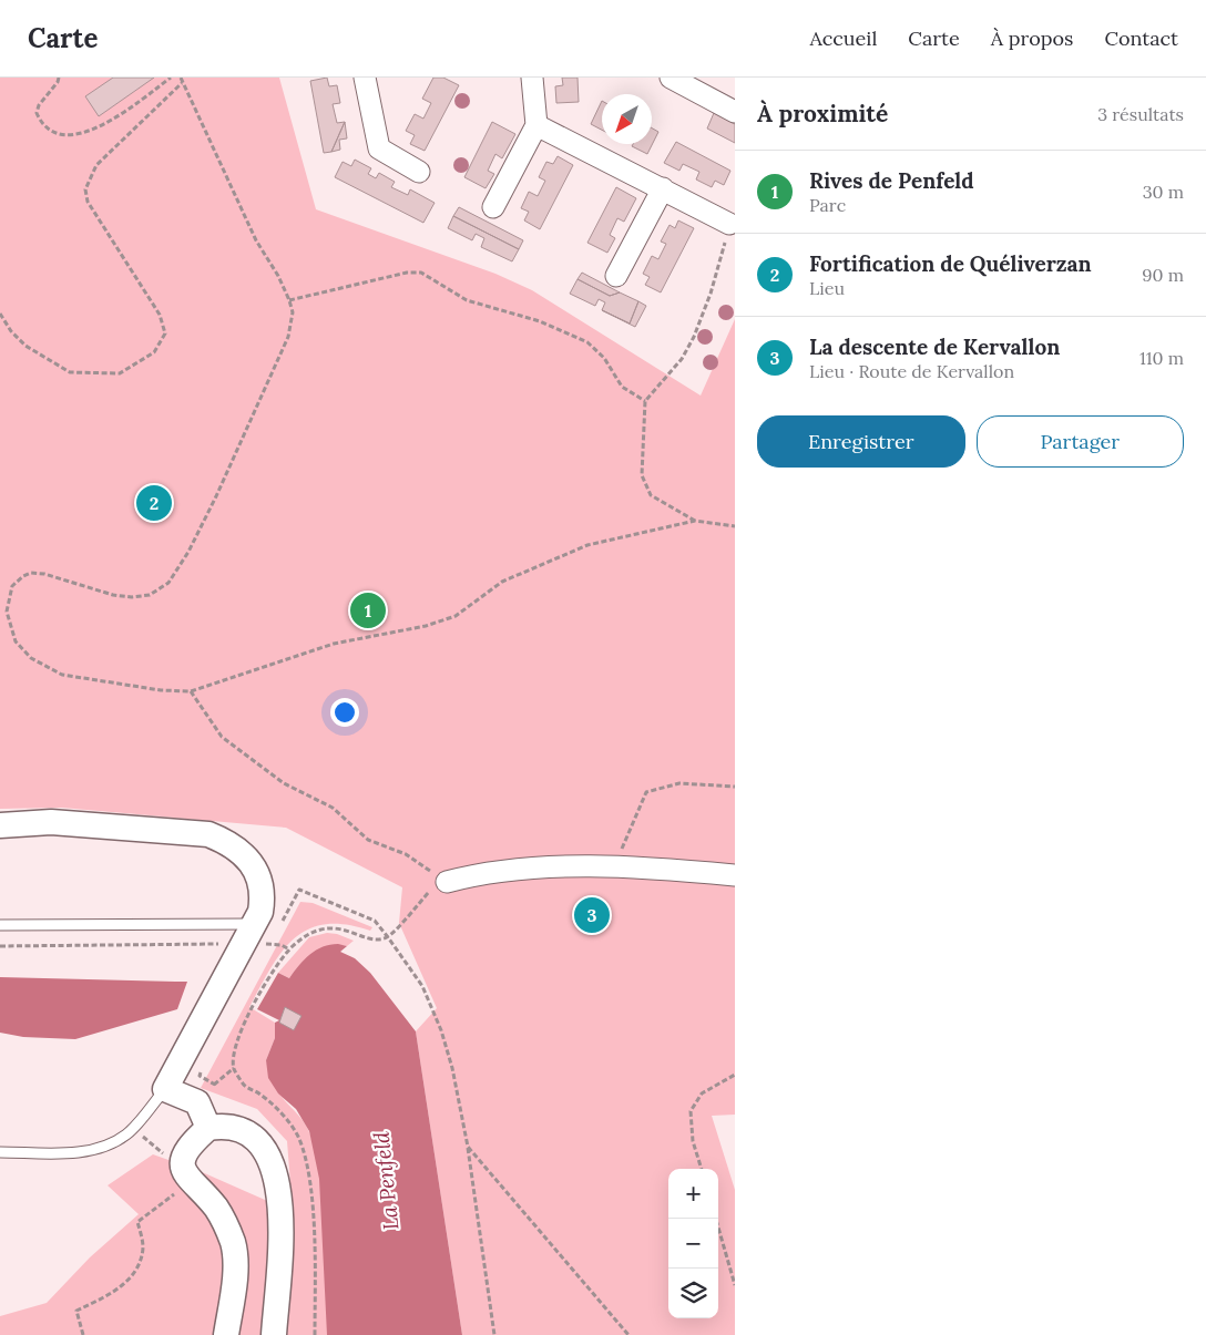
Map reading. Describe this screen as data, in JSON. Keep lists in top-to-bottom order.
{
  "water": ["La Penfeld"],
  "north": "bottom left",
  "page": {
    "header": "Carte",
    "nav": [
      "Accueil",
      "Carte",
      "À propos",
      "Contact"
    ],
    "heading": ["À proximité", "3 résultats"],
    "list": [
      {
        "mark": "1",
        "name": "Rives de Penfeld",
        "note": "Parc",
        "value": "30 m"
      },
      {
        "mark": "2",
        "name": "Fortification de Quéliverzan",
        "note": "Lieu",
        "value": "90 m"
      },
      {
        "mark": "3",
        "name": "La descente de Kervallon",
        "note": "Lieu · Route de Kervallon",
        "value": "110 m"
      }
    ],
    "buttons": ["Enregistrer", "Partager"],
    "pins": ["2", "1", "3"],
    "map_buttons": ["+", "−"]
  }
}
